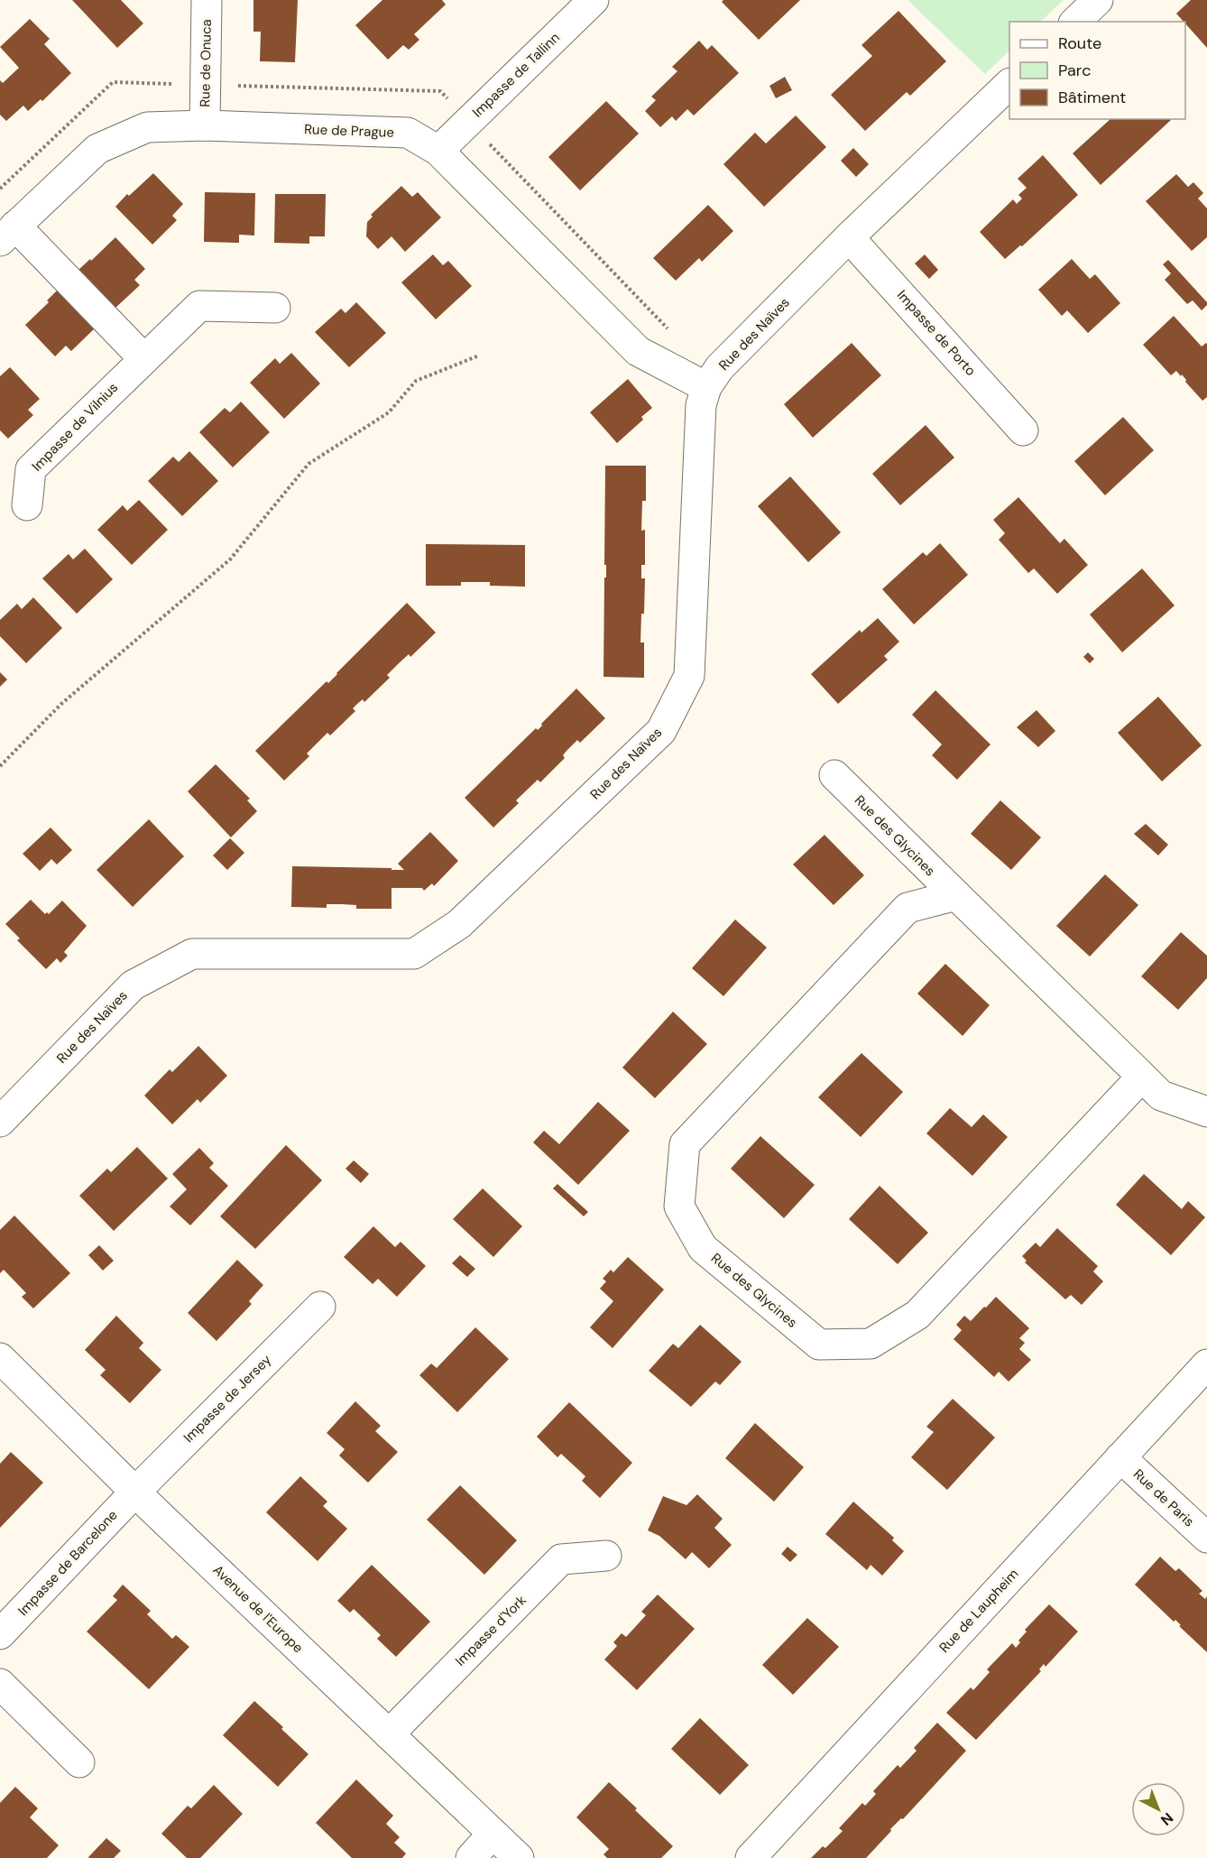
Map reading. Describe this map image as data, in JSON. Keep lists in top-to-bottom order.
{
  "streets": {
    "street": [
      "Rue de Onuca",
      "Impasse de Tallinn",
      "Rue de Prague",
      "Impasse de Porto",
      "Rue des Naïves",
      "Impasse de Vilnius",
      "Rue des Glycines",
      "Impasse de Jersey",
      "Rue de Paris",
      "Impasse de Barcelone",
      "Avenue de l'Europe",
      "Rue de Laupheim",
      "Impasse d'York"
    ]
  },
  "crossings": [
    ["Rue de Onuca", "Rue de Prague"],
    ["Impasse de Tallinn", "Rue de Prague"],
    ["Rue de Prague", "Rue des Naïves"],
    ["Impasse de Porto", "Rue des Naïves"],
    ["Impasse de Jersey", "Impasse de Barcelone"],
    ["Impasse de Jersey", "Avenue de l'Europe"],
    ["Rue de Paris", "Rue de Laupheim"],
    ["Impasse de Barcelone", "Avenue de l'Europe"],
    ["Avenue de l'Europe", "Impasse d'York"]
  ],
  "legend": ["Route", "Parc", "Bâtiment"],
  "north": "bottom right"
}
